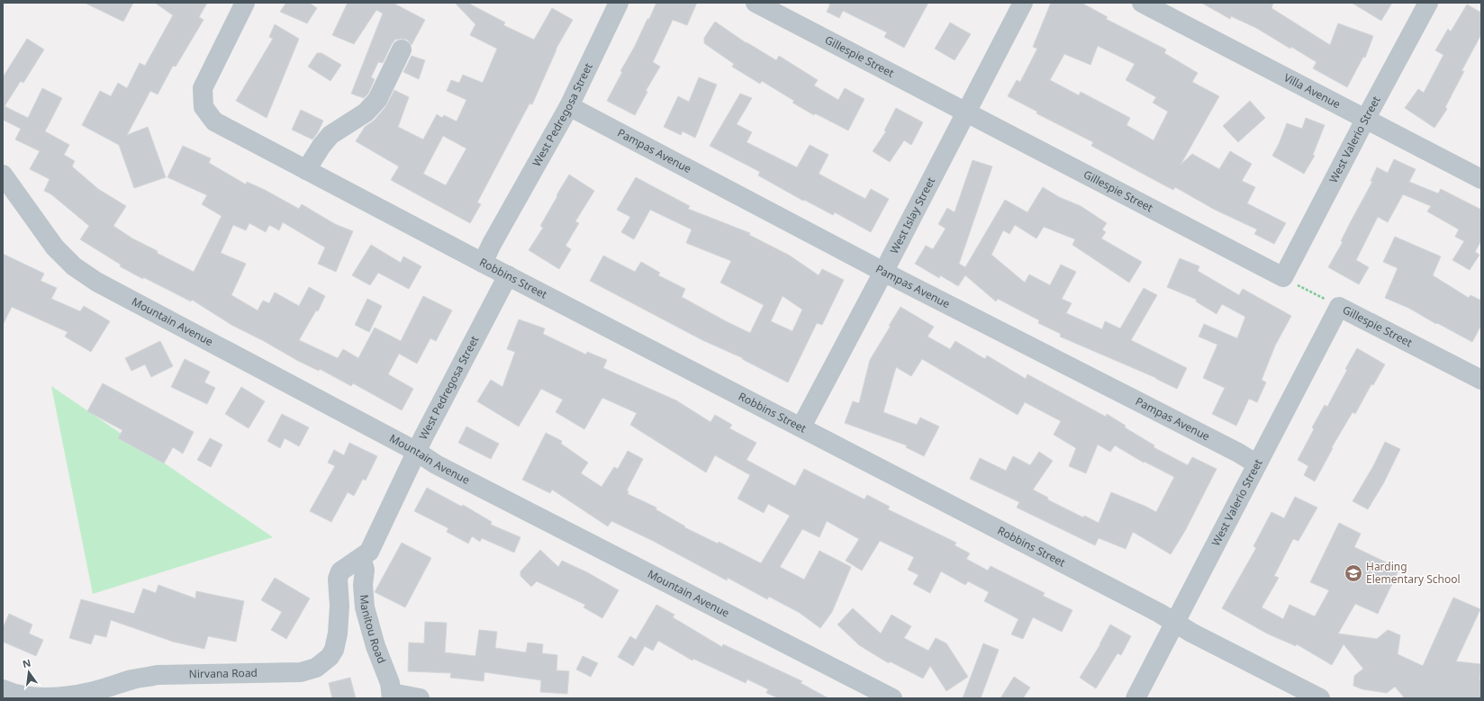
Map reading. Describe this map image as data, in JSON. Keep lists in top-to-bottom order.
{
  "streets": {
    "street": [
      "Gillespie Street",
      "Villa Avenue",
      "West Pedregosa Street",
      "West Valerio Street",
      "Pampas Avenue",
      "West Islay Street",
      "Robbins Street",
      "Mountain Avenue",
      "Manitou Road",
      "Nirvana Road"
    ]
  },
  "crossings": [
    ["Gillespie Street", "West Valerio Street"],
    ["Gillespie Street", "West Islay Street"],
    ["Villa Avenue", "West Valerio Street"],
    ["West Pedregosa Street", "Pampas Avenue"],
    ["West Pedregosa Street", "Robbins Street"],
    ["West Pedregosa Street", "Mountain Avenue"],
    ["West Pedregosa Street", "Manitou Road"],
    ["West Pedregosa Street", "Nirvana Road"],
    ["West Valerio Street", "Pampas Avenue"],
    ["West Valerio Street", "Robbins Street"],
    ["Pampas Avenue", "West Islay Street"],
    ["West Islay Street", "Robbins Street"],
    ["Manitou Road", "Nirvana Road"]
  ],
  "places": {
    "school or university": ["Harding Elementary School"]
  },
  "north": "top"
}
